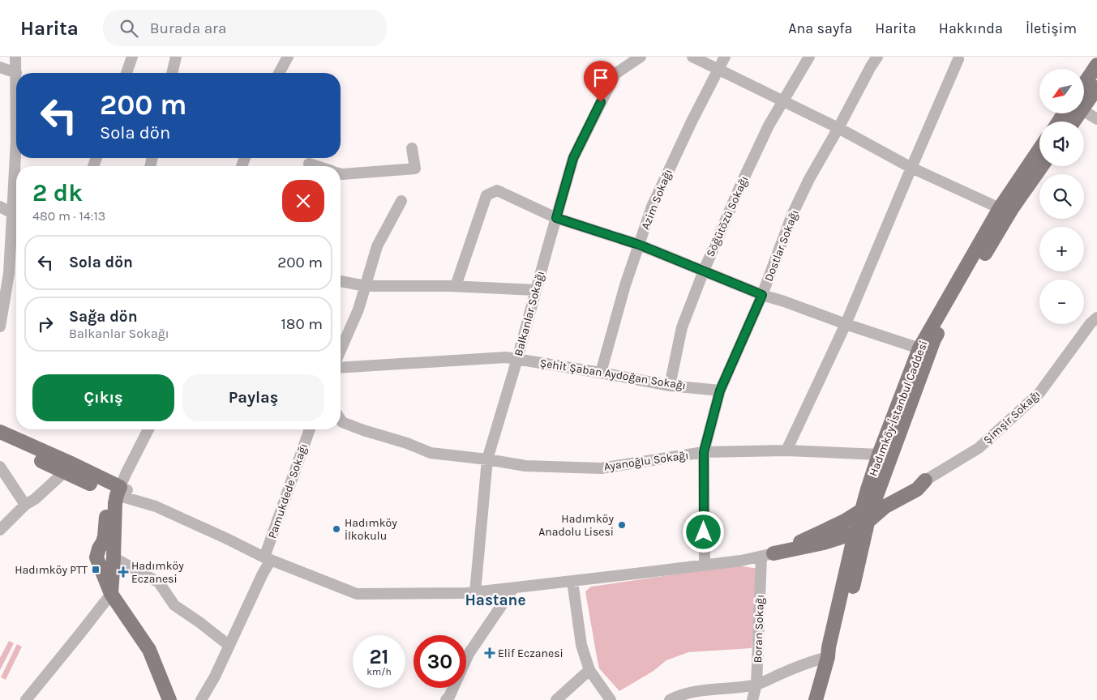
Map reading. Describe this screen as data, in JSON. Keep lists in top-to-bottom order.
{
  "streets": {
    "main road": ["Hadımköy-İstanbul Caddesi"],
    "street": [
      "Azim Sokağı",
      "Söğütözü Sokağı",
      "Dostlar Sokağı",
      "Balkanlar Sokağı",
      "Şehit Şaban Aydoğan Sokağı",
      "Şimşir Sokağı",
      "Ayanoğlu Sokağı",
      "Pamukdede Sokağı",
      "Boran Sokağı"
    ]
  },
  "crossings": [
    ["Azim Sokağı", "Şehit Şaban Aydoğan Sokağı"],
    ["Söğütözü Sokağı", "Şehit Şaban Aydoğan Sokağı"],
    ["Dostlar Sokağı", "Şehit Şaban Aydoğan Sokağı"],
    ["Dostlar Sokağı", "Ayanoğlu Sokağı"],
    ["Balkanlar Sokağı", "Şehit Şaban Aydoğan Sokağı"],
    ["Balkanlar Sokağı", "Ayanoğlu Sokağı"],
    ["Hadımköy-İstanbul Caddesi", "Ayanoğlu Sokağı"]
  ],
  "districts": ["Hastane"],
  "places": {
    "other": ["Hadımköy Anadolu Lisesi", "Hadımköy İlkokulu"],
    "transit": ["Hadımköy PTT"],
    "health": ["Hadımköy Eczanesi", "Elif Eczanesi"]
  },
  "north": "bottom left",
  "page": {
    "header": "Harita",
    "search": "Burada ara",
    "nav": [
      "Ana sayfa",
      "Harita",
      "Hakkında",
      "İletişim"
    ],
    "map_buttons": ["+", "−"],
    "turn": ["200 m", "Sola dön"],
    "heading": ["2 dk", "480 m · 14:13"],
    "list": [
      {
        "name": "Sola dön",
        "value": "200 m"
      },
      {
        "name": "Sağa dön",
        "note": "Balkanlar Sokağı",
        "value": "180 m"
      }
    ],
    "buttons": ["Çıkış", "Paylaş"],
    "speed": "21 km/h",
    "limit": "30"
  }
}
